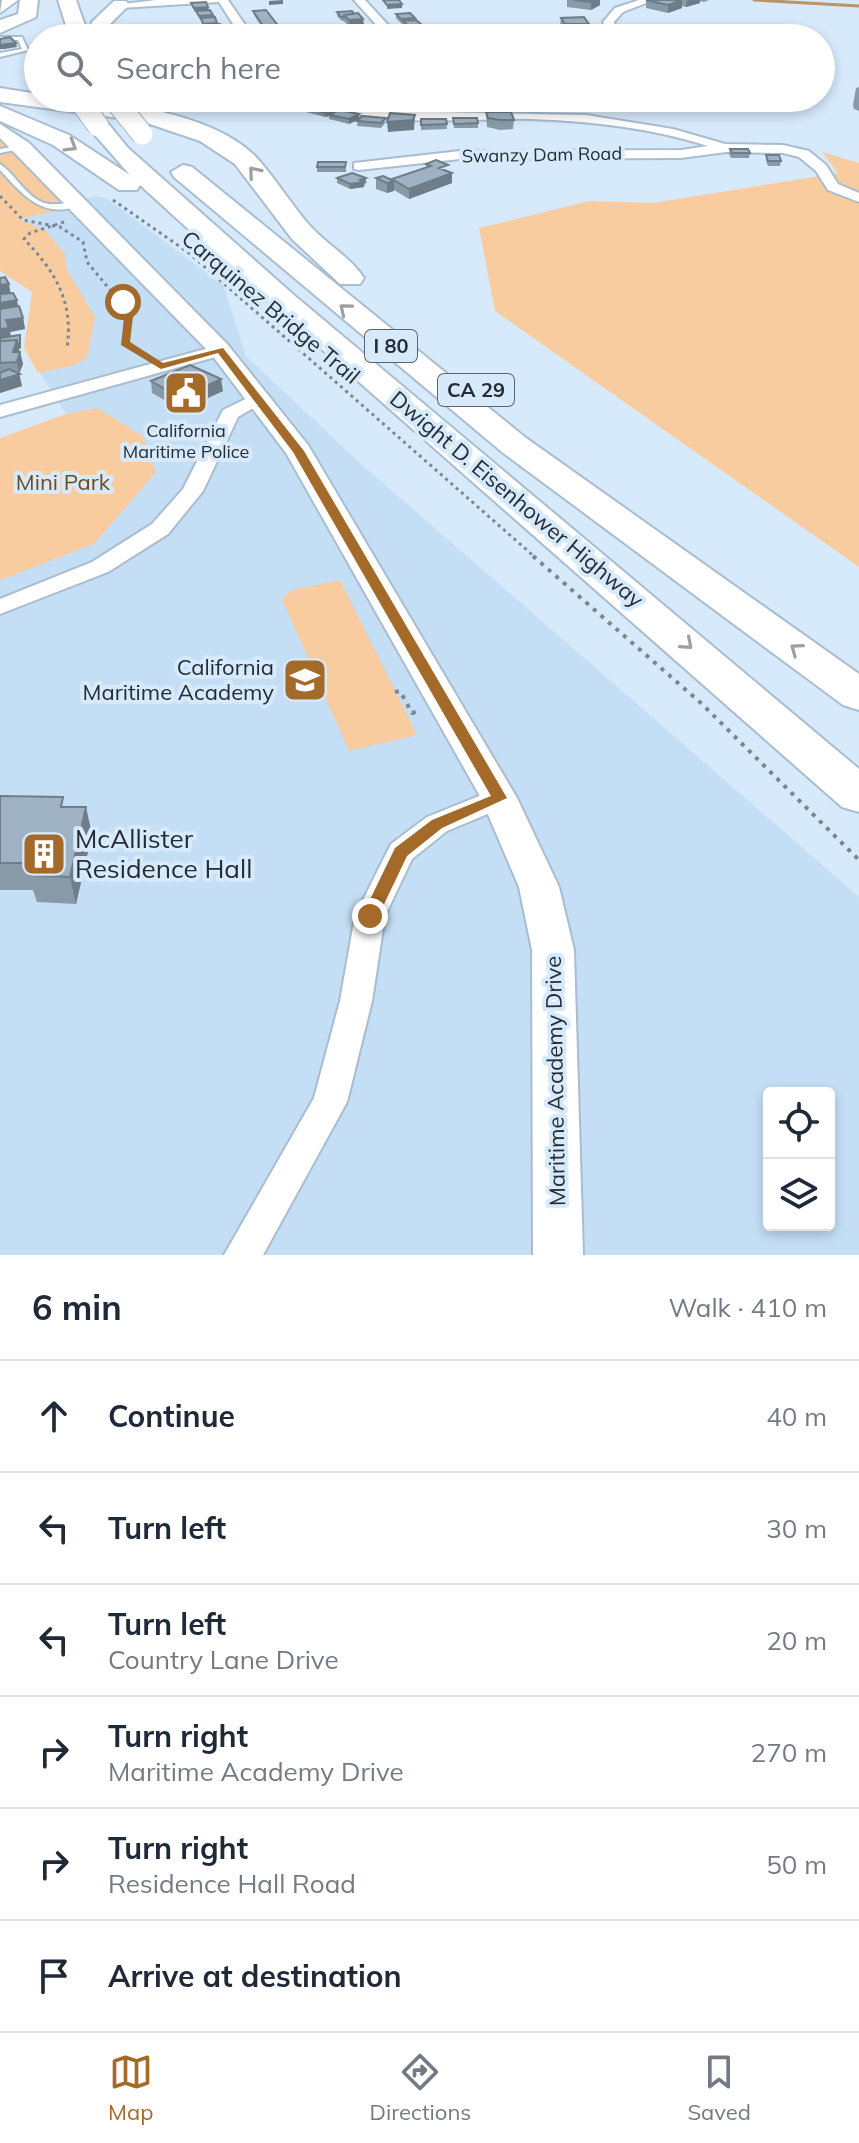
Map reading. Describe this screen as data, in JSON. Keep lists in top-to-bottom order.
{
  "streets": {
    "highway": ["I 80", "CA 29", "Dwight D. Eisenhower Highway"],
    "street": ["Swanzy Dam Road", "Maritime Academy Drive"],
    "path": ["Carquinez Bridge Trail"]
  },
  "crossings": [
    ["Carquinez Bridge Trail", "Maritime Academy Drive"],
    ["CA 29", "Dwight D. Eisenhower Highway"]
  ],
  "parks": ["Mini Park"],
  "places": {
    "public building": ["California Maritime Police"],
    "school or university": ["California Maritime Academy"],
    "building": ["McAllister Residence Hall"]
  },
  "page": {
    "search": "Search here",
    "heading": ["6 min", "Walk · 410 m"],
    "list": [
      ["Continue", "40 m"],
      ["Turn left", "30 m"],
      ["Turn left", "Country Lane Drive", "20 m"],
      ["Turn right", "Maritime Academy Drive", "270 m"],
      ["Turn right", "Residence Hall Road", "50 m"],
      "Arrive at destination"
    ],
    "nav": ["Map", "Directions", "Saved"]
  }
}
